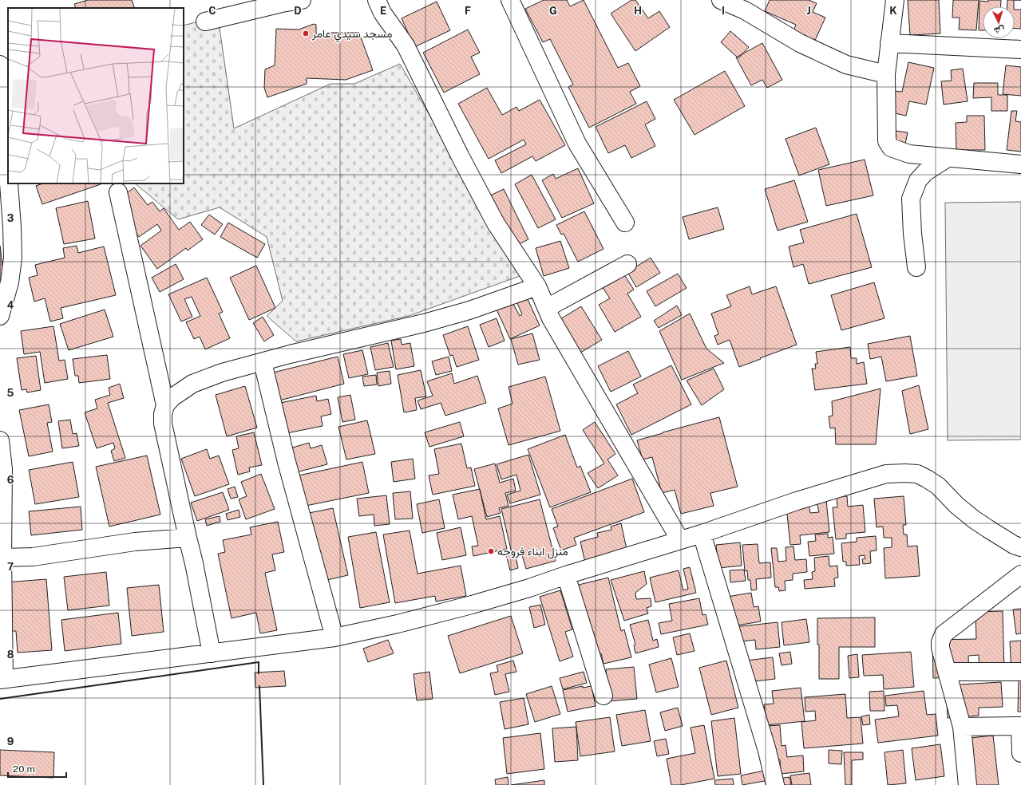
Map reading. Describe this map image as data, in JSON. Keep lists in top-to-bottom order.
{
  "places": ["مسجد سيدي عامر", "منزل ابناء فروجه"],
  "scale_bar": "20 m",
  "north": "bottom",
  "grid": {
    "columns": [
      "C",
      "D",
      "E",
      "F",
      "G",
      "H",
      "I",
      "J",
      "K"
    ],
    "rows": [
      "3",
      "4",
      "5",
      "6",
      "7",
      "8",
      "9"
    ]
  }
}
